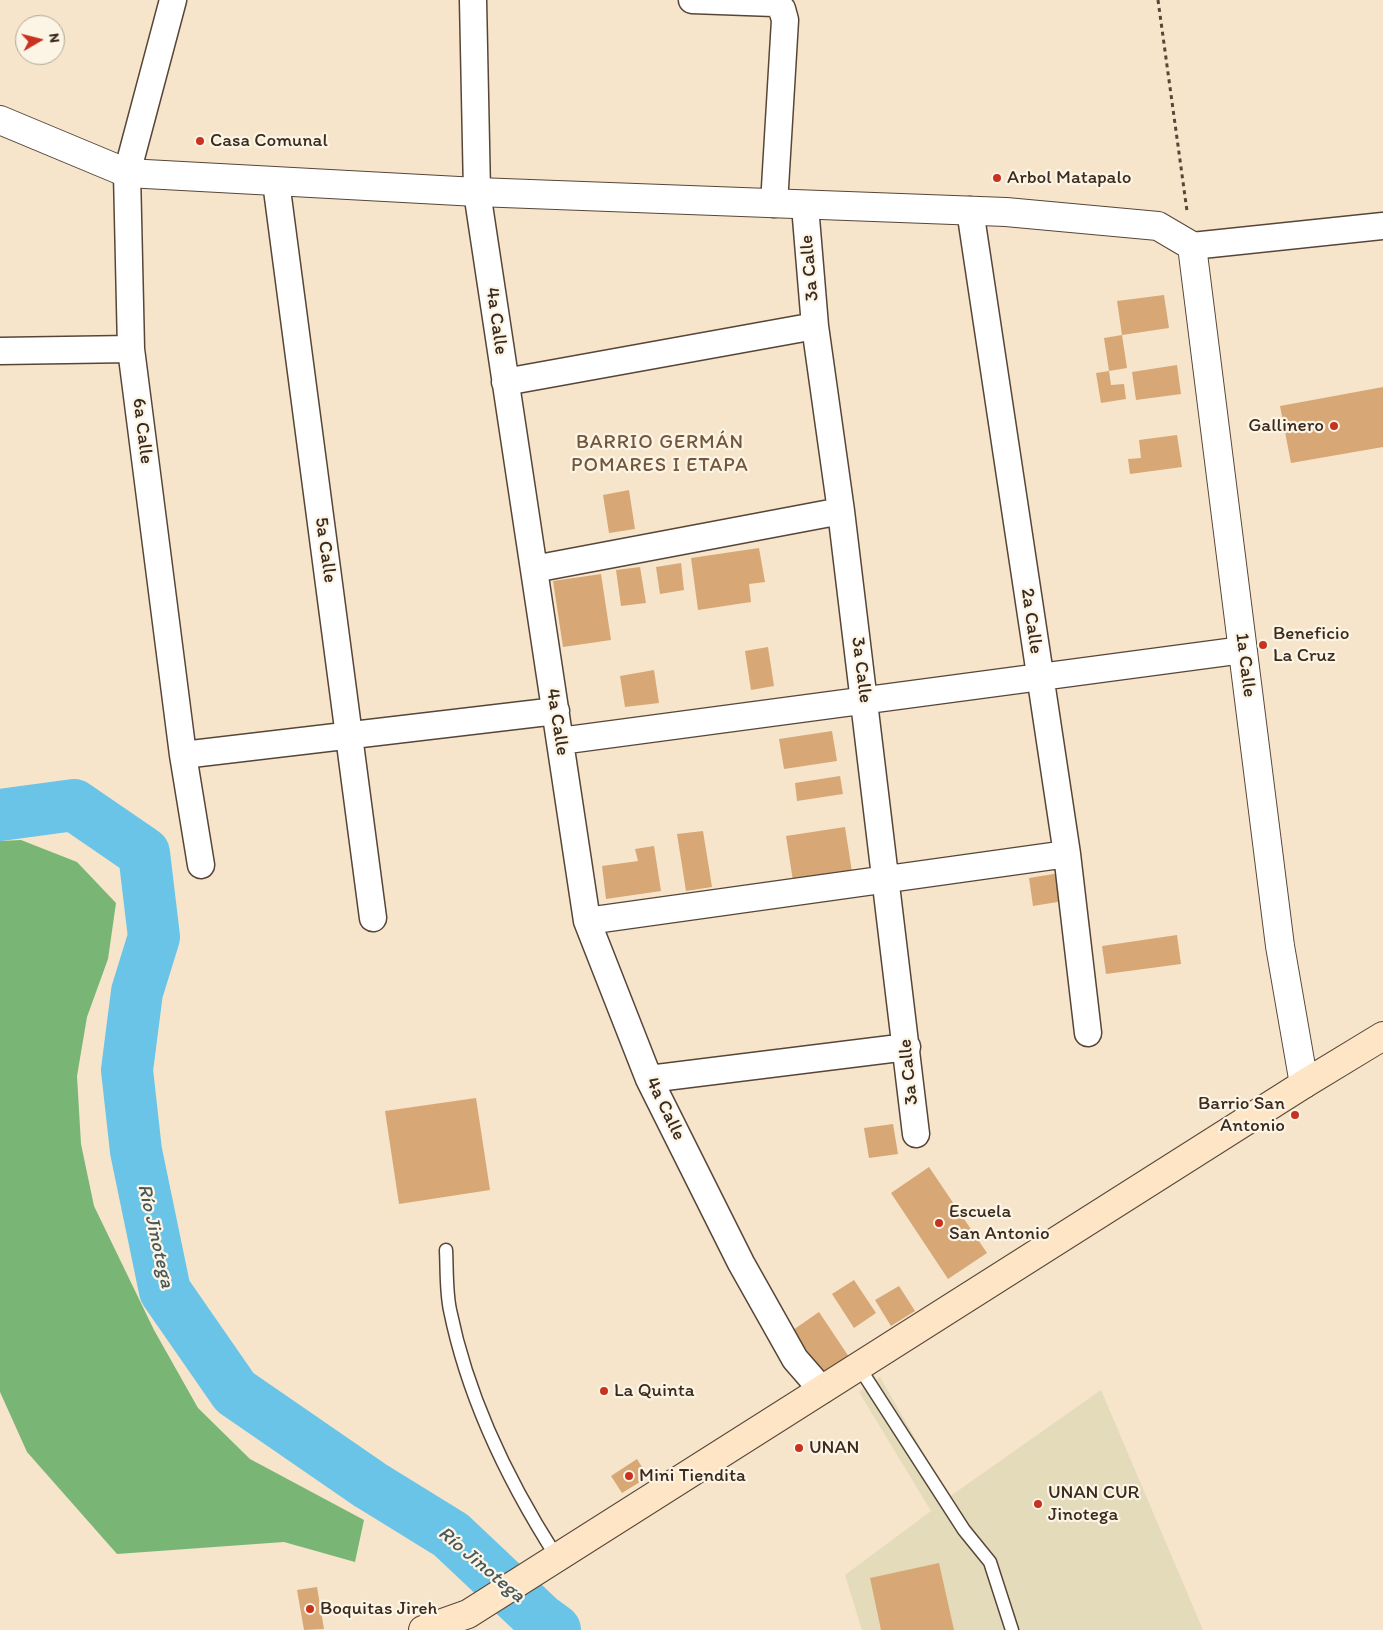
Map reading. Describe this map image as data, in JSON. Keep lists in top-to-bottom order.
{
  "streets": {
    "street": [
      "3a Calle",
      "4a Calle",
      "6a Calle",
      "5a Calle",
      "2a Calle",
      "1a Calle"
    ]
  },
  "districts": ["BARRIO GERMÁN POMARES I ETAPA"],
  "water": ["Río Jinotega"],
  "places": [
    "Casa Comunal",
    "Arbol Matapalo",
    "Gallinero",
    "Beneficio La Cruz",
    "Barrio San Antonio",
    "Escuela San Antonio",
    "La Quinta",
    "UNAN",
    "Mini Tiendita",
    "UNAN CUR Jinotega",
    "Boquitas Jireh"
  ],
  "north": "right"
}
